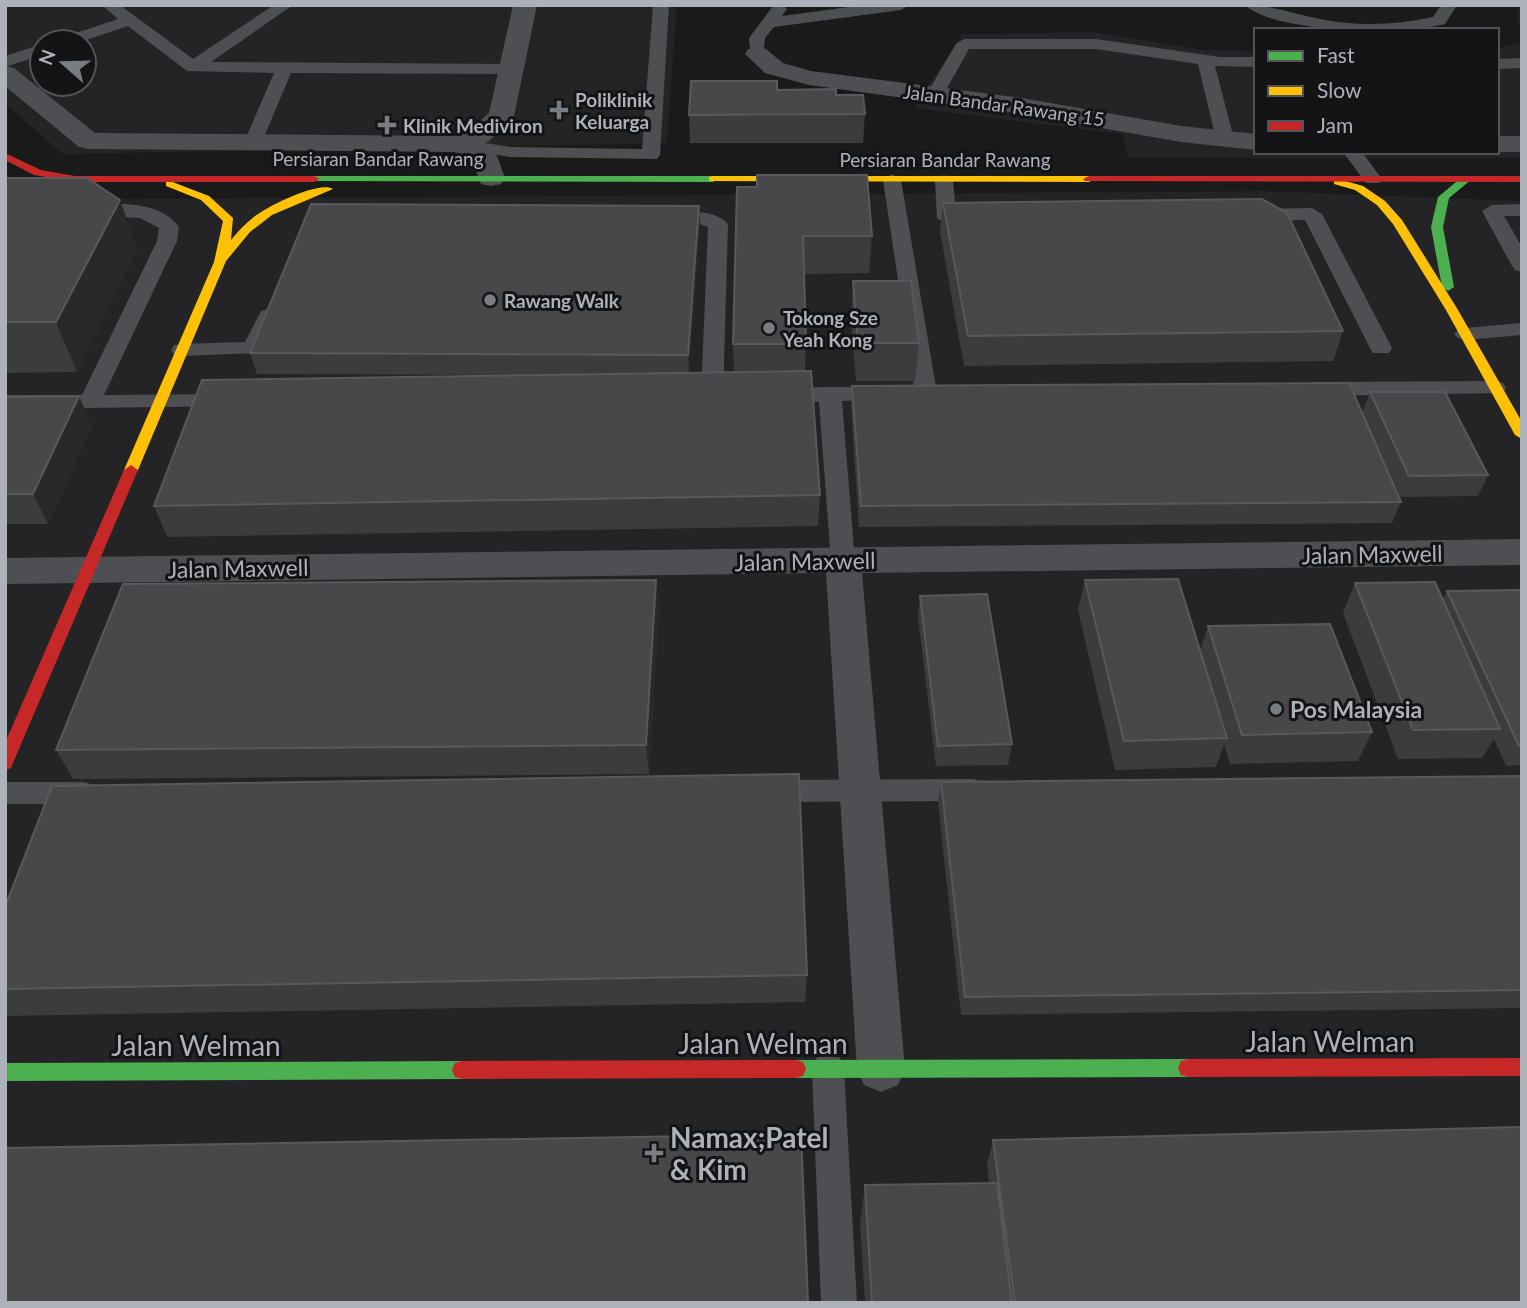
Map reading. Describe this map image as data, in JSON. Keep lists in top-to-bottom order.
{
  "streets": {
    "street": [
      "Jalan Bandar Rawang 15",
      "Persiaran Bandar Rawang",
      "Jalan Maxwell",
      "Jalan Welman"
    ]
  },
  "places": {
    "health": ["Poliklinik Keluarga", "Klinik Mediviron", "Namax;Patel & Kim"],
    "other": ["Rawang Walk", "Tokong Sze Yeah Kong", "Pos Malaysia"]
  },
  "legend": ["Fast", "Slow", "Jam"],
  "north": "left"
}
